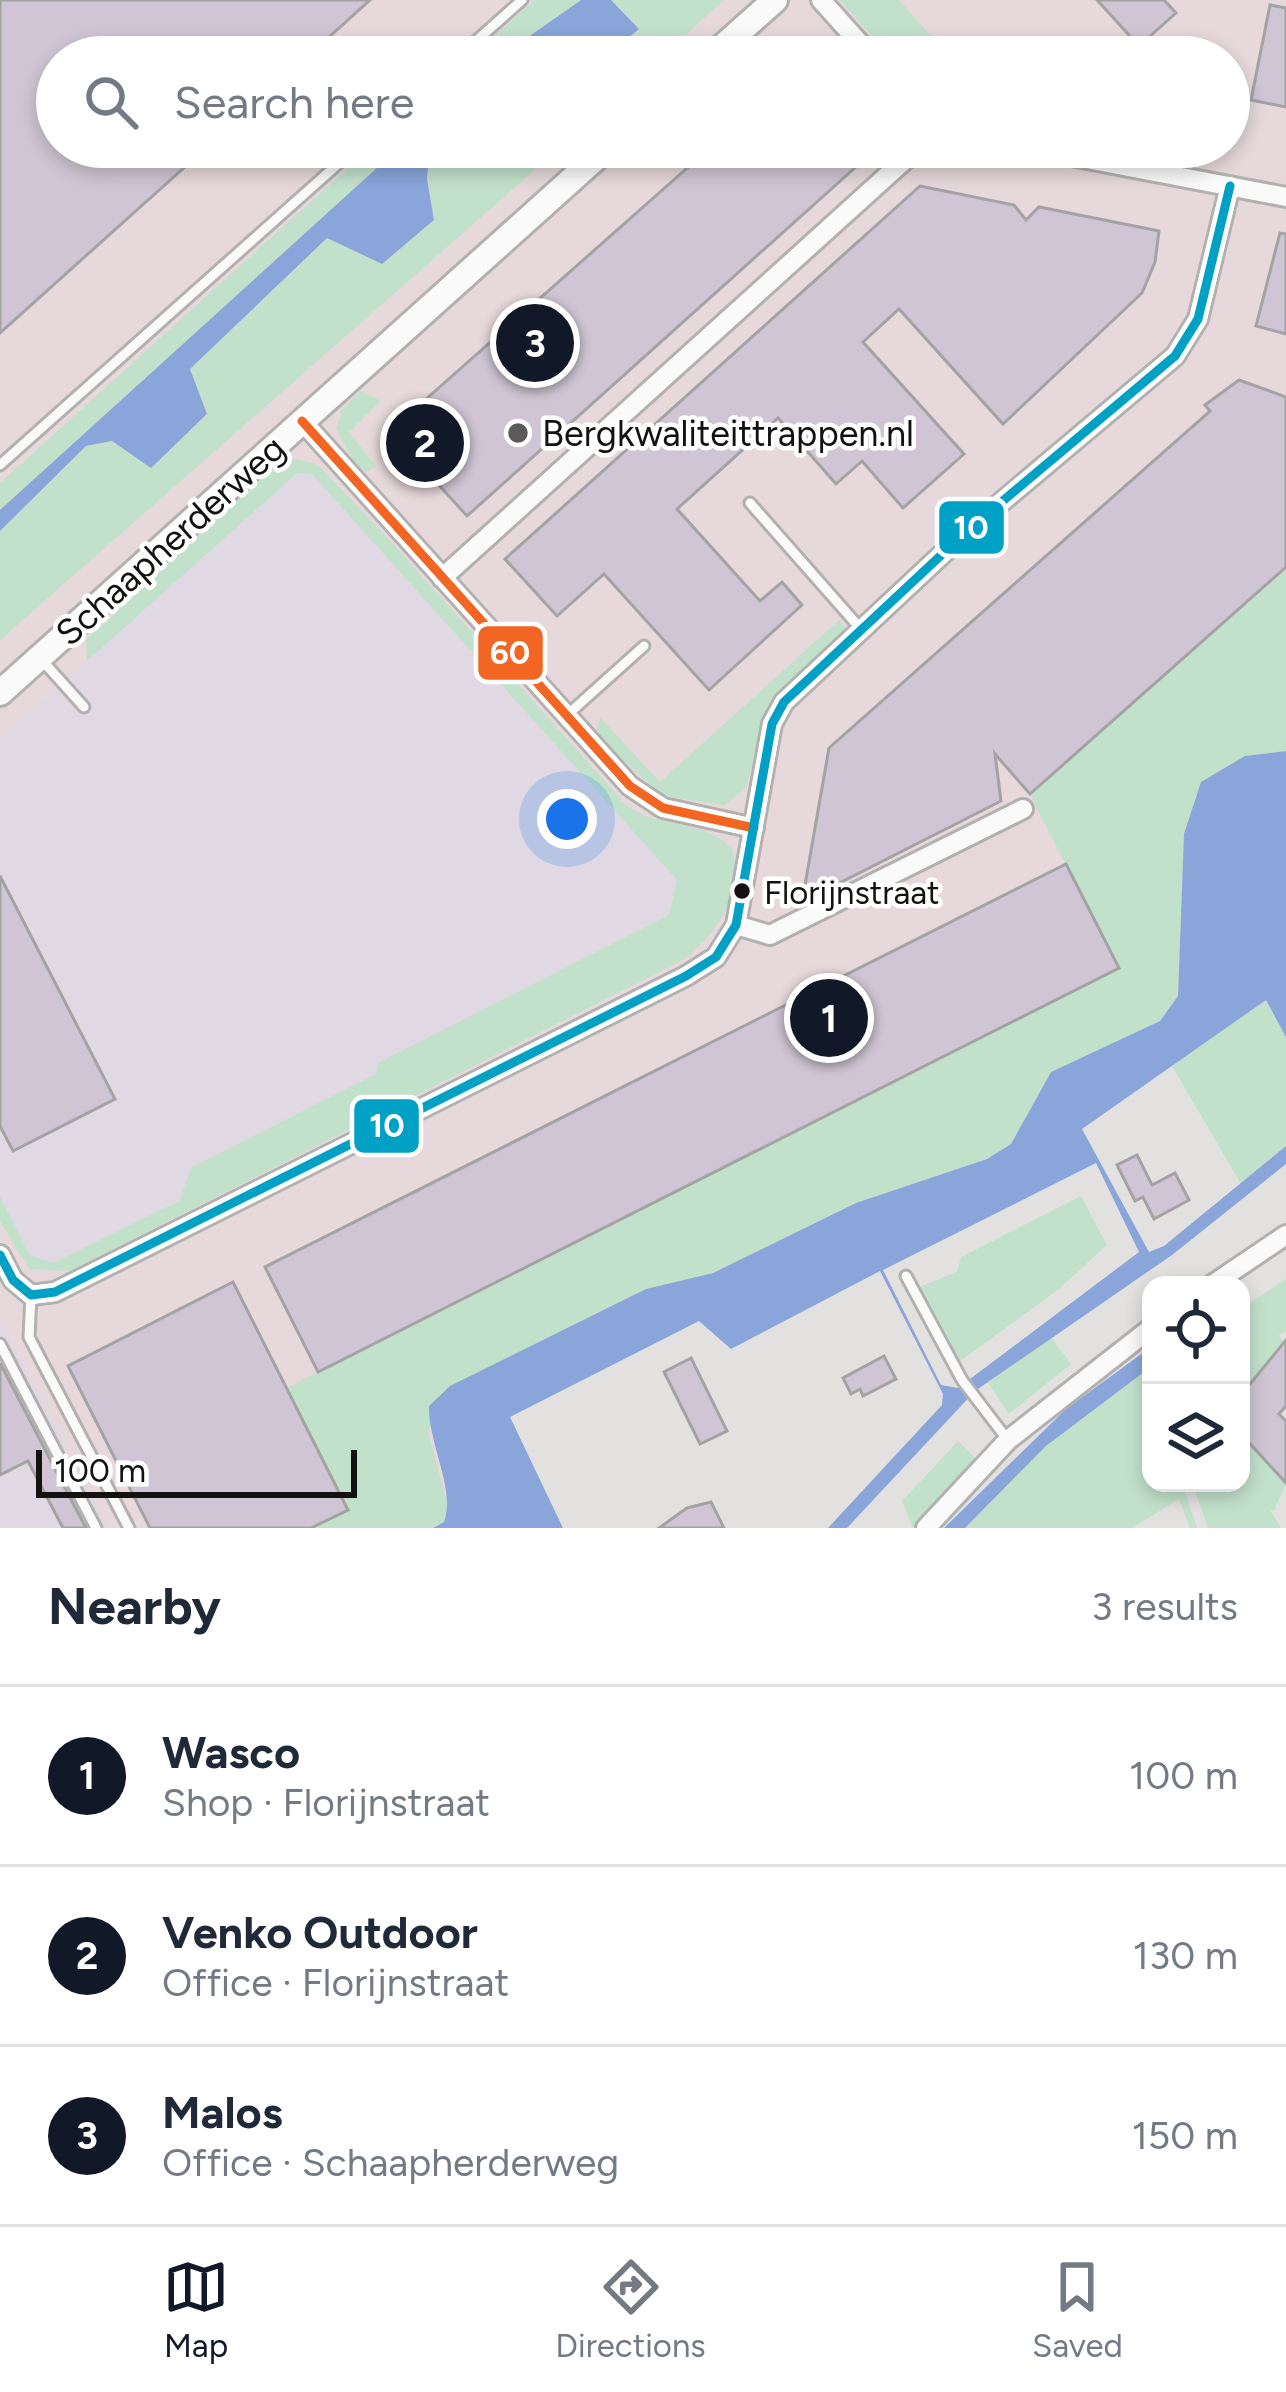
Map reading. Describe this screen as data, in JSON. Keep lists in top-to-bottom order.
{
  "streets": {
    "street": ["Schaapherderweg"]
  },
  "places": ["Bergkwaliteittrappen.nl", "Florijnstraat"],
  "lines": ["transit line 10", "transit line 60"],
  "scale_bar": "100 m",
  "page": {
    "search": "Search here",
    "pins": ["3", "2", "1"],
    "scale": "100 m",
    "heading": ["Nearby", "3 results"],
    "list": [
      {
        "mark": "1",
        "name": "Wasco",
        "note": "Shop · Florijnstraat",
        "value": "100 m"
      },
      {
        "mark": "2",
        "name": "Venko Outdoor",
        "note": "Office · Florijnstraat",
        "value": "130 m"
      },
      {
        "mark": "3",
        "name": "Malos",
        "note": "Office · Schaapherderweg",
        "value": "150 m"
      }
    ],
    "nav": ["Map", "Directions", "Saved"]
  }
}
